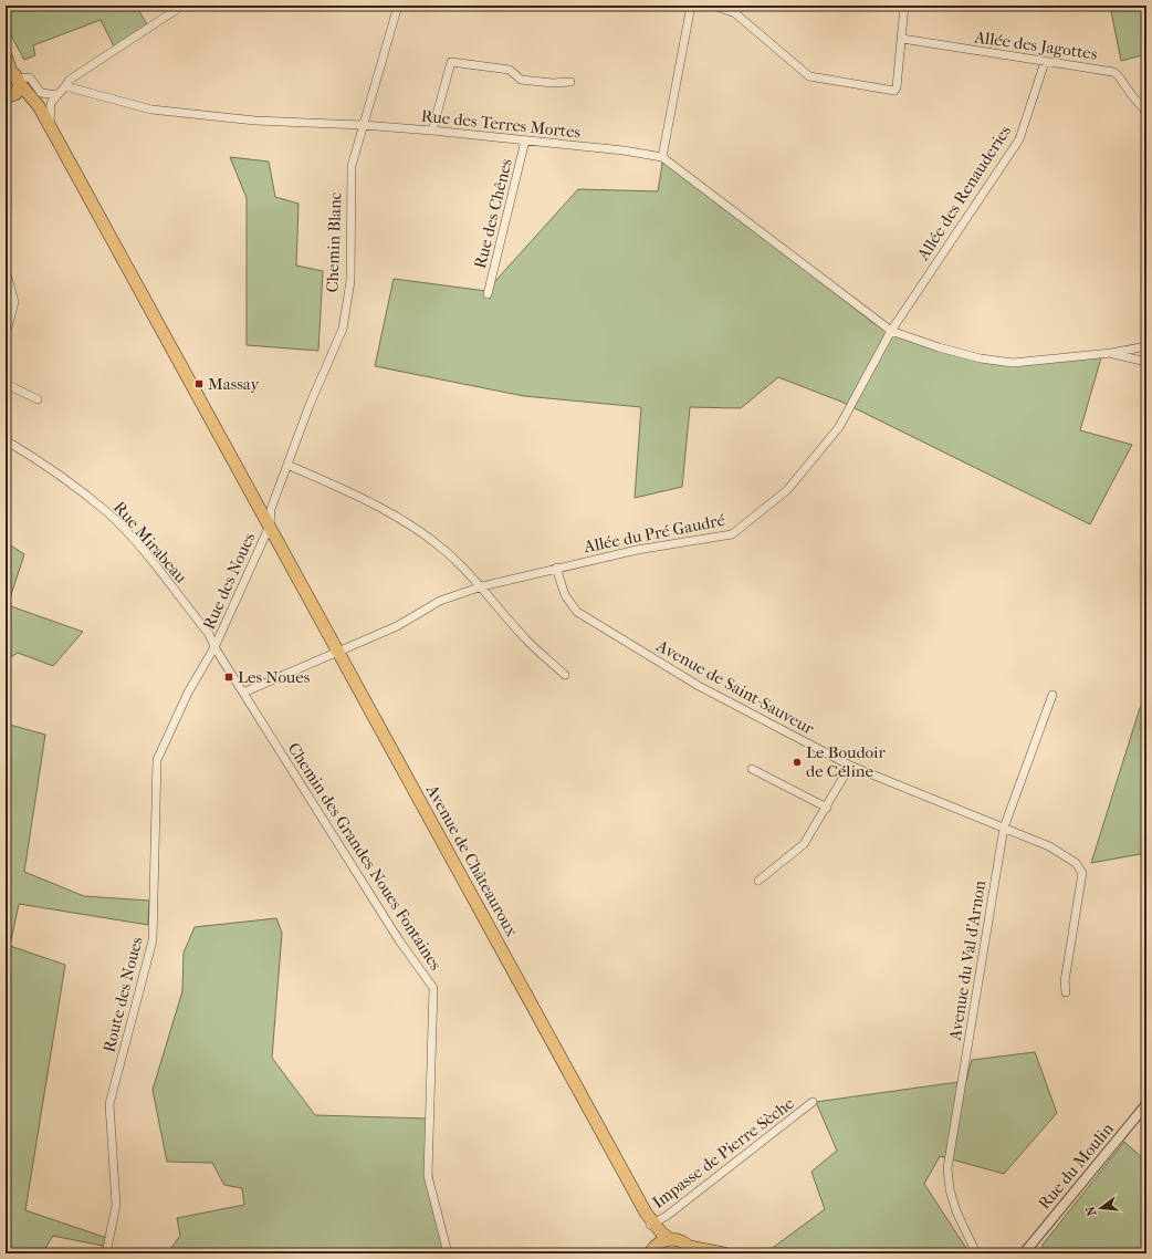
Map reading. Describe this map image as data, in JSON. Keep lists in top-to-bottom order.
{
  "streets": {
    "main road": ["Avenue de Châteauroux"],
    "street": [
      "Allée des Jagottes",
      "Rue des Terres Mortes",
      "Allée des Renauderies",
      "Rue des Chênes",
      "Chemin Blanc",
      "Allée du Pré Gaudré",
      "Rue Mirabeau",
      "Rue des Noues",
      "Avenue de Saint-Sauveur",
      "Chemin des Grandes Noues Fontaines",
      "Avenue du Val d’Arnon",
      "Route des Noues",
      "Impasse de Pierre Sèche",
      "Rue du Moulin"
    ]
  },
  "crossings": [
    ["Allée des Jagottes", "Allée des Renauderies"],
    ["Rue des Terres Mortes", "Allée des Renauderies"],
    ["Rue des Terres Mortes", "Rue des Chênes"],
    ["Rue des Terres Mortes", "Chemin Blanc"],
    ["Rue des Terres Mortes", "Allée du Pré Gaudré"],
    ["Allée des Renauderies", "Allée du Pré Gaudré"],
    ["Chemin Blanc", "Rue des Noues"],
    ["Chemin Blanc", "Avenue de Châteauroux"],
    ["Allée du Pré Gaudré", "Avenue de Saint-Sauveur"],
    ["Allée du Pré Gaudré", "Chemin des Grandes Noues Fontaines"],
    ["Allée du Pré Gaudré", "Avenue de Châteauroux"],
    ["Rue Mirabeau", "Rue des Noues"],
    ["Rue Mirabeau", "Chemin des Grandes Noues Fontaines"],
    ["Rue Mirabeau", "Route des Noues"],
    ["Rue des Noues", "Chemin des Grandes Noues Fontaines"],
    ["Rue des Noues", "Avenue de Châteauroux"],
    ["Rue des Noues", "Route des Noues"],
    ["Avenue de Saint-Sauveur", "Avenue du Val d’Arnon"],
    ["Chemin des Grandes Noues Fontaines", "Route des Noues"],
    ["Avenue de Châteauroux", "Impasse de Pierre Sèche"]
  ],
  "places": {
    "transit": ["Massay", "Les Noues"],
    "other": ["Le Boudoir de Céline"]
  },
  "north": "left"
}
